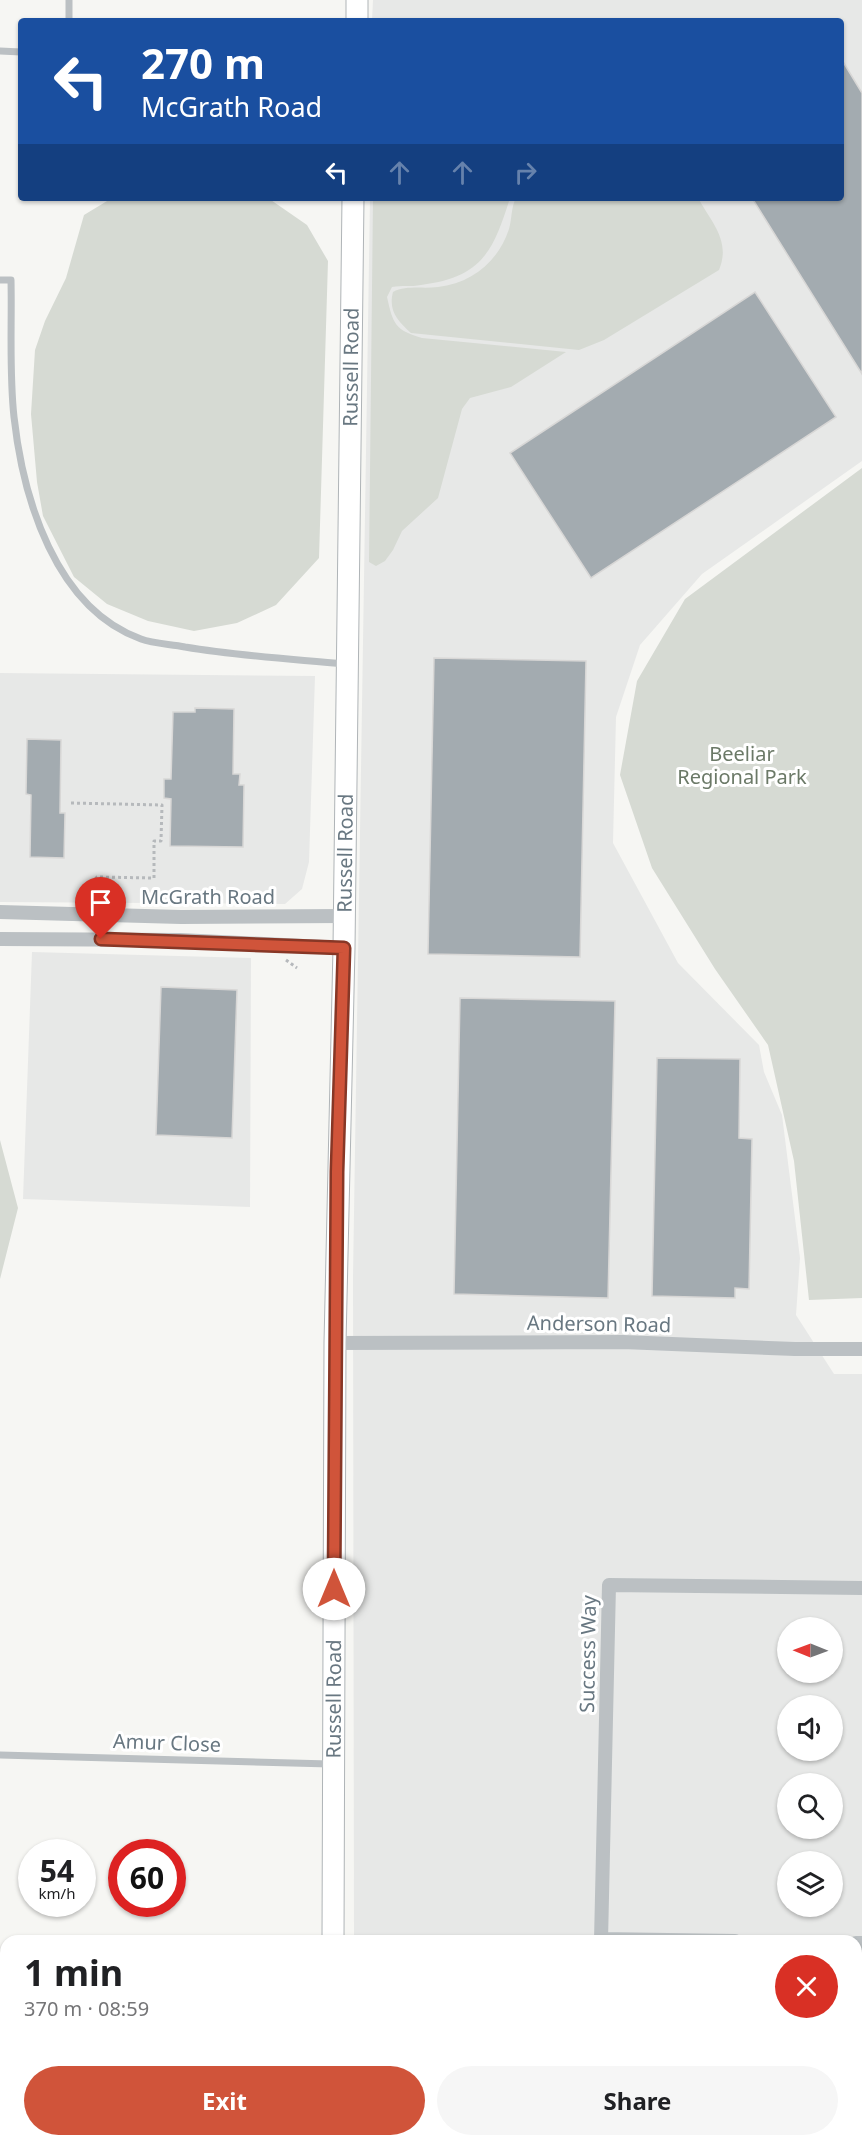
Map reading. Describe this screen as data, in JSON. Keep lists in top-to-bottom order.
{
  "streets": {
    "main road": ["Russell Road"],
    "street": ["McGrath Road", "Anderson Road", "Success Way"],
    "lane": ["Amur Close"]
  },
  "crossings": [
    ["Russell Road", "McGrath Road"],
    ["Russell Road", "Anderson Road"],
    ["Russell Road", "Amur Close"]
  ],
  "parks": ["Beeliar Regional Park"],
  "north": "left",
  "page": {
    "turn": ["270 m", "McGrath Road"],
    "speed": "54 km/h",
    "limit": "60",
    "heading": ["1 min", "370 m · 08:59"],
    "buttons": ["Exit", "Share"]
  }
}
